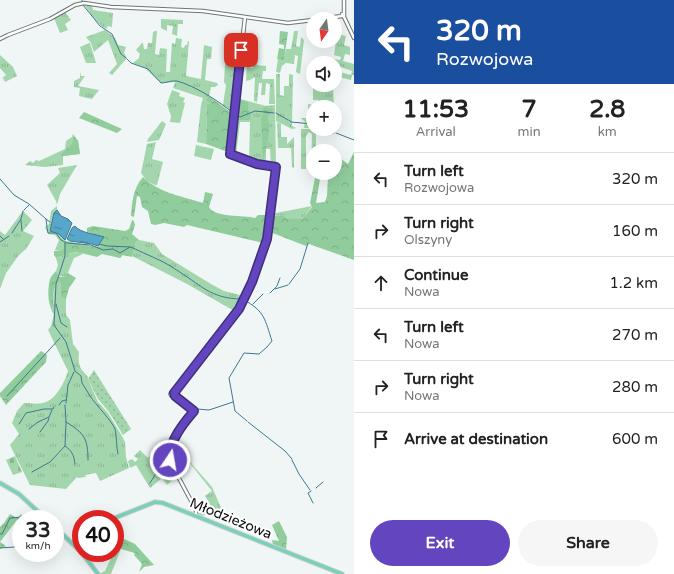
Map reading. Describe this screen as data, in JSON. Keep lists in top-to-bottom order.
{
  "streets": {
    "main road": ["Młodzieżowa"]
  },
  "north": "bottom",
  "page": {
    "turn": ["320 m", "Rozwojowa"],
    "map_buttons": ["+", "−"],
    "eta": [
      "11:53",
      "Arrival",
      "7",
      "min",
      "2.8",
      "km"
    ],
    "list": [
      {
        "name": "Turn left",
        "note": "Rozwojowa",
        "value": "320 m"
      },
      {
        "name": "Turn right",
        "note": "Olszyny",
        "value": "160 m"
      },
      {
        "name": "Continue",
        "note": "Nowa",
        "value": "1.2 km"
      },
      {
        "name": "Turn left",
        "note": "Nowa",
        "value": "270 m"
      },
      {
        "name": "Turn right",
        "note": "Nowa",
        "value": "280 m"
      },
      {
        "name": "Arrive at destination",
        "value": "600 m"
      }
    ],
    "speed": "33 km/h",
    "limit": "40",
    "buttons": ["Exit", "Share"]
  }
}
